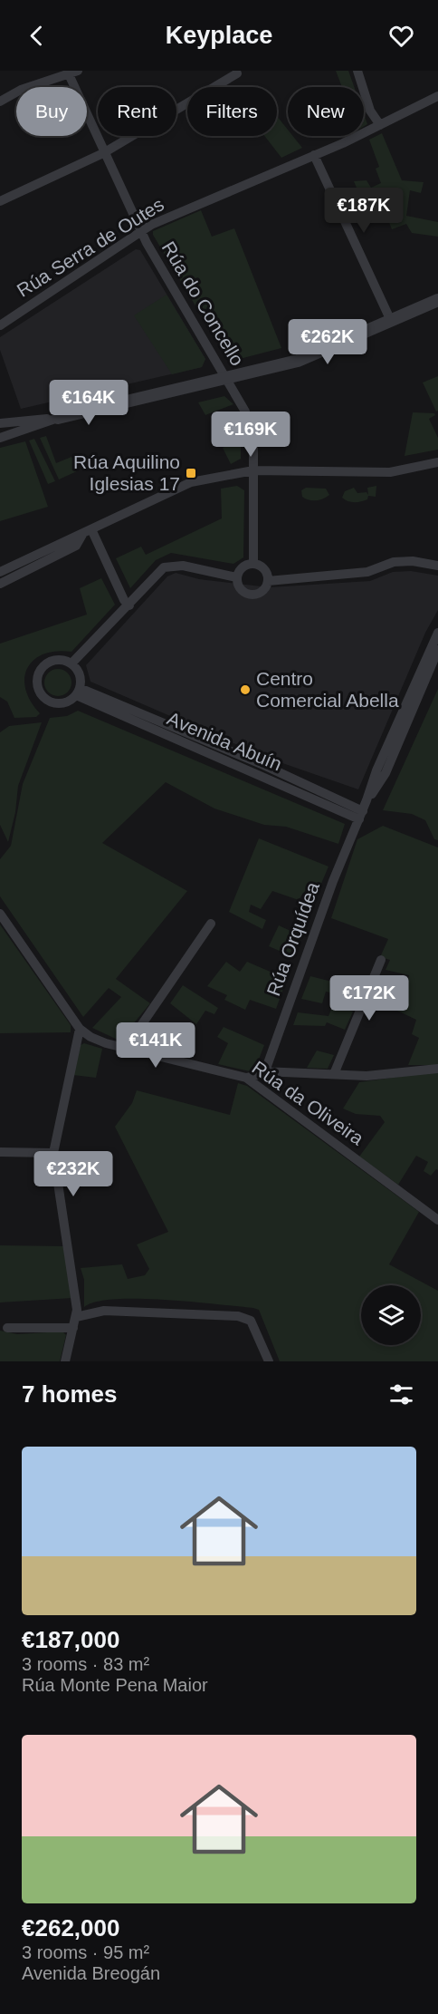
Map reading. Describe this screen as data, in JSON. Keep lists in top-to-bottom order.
{
  "streets": {
    "street": [
      "Rúa Serra de Outes",
      "Rúa do Concello",
      "Avenida Abuín",
      "Rúa Orquídea",
      "Rúa da Oliveira"
    ]
  },
  "crossings": [
    ["Rúa Serra de Outes", "Rúa do Concello"],
    ["Avenida Abuín", "Rúa Orquídea"]
  ],
  "places": {
    "transit": ["Rúa Aquilino Iglesias 17"],
    "other": ["Centro Comercial Abella"]
  },
  "page": {
    "header": "Keyplace",
    "chip": [
      "Buy",
      "Rent",
      "Filters",
      "New"
    ],
    "price": [
      "€187K",
      "€262K",
      "€164K",
      "€169K",
      "€172K",
      "€141K",
      "€232K"
    ],
    "heading": "7 homes",
    "list": [
      {
        "name": "€187,000",
        "note": "3 rooms · 83 m² · Rúa Monte Pena Maior"
      },
      {
        "name": "€262,000",
        "note": "3 rooms · 95 m² · Avenida Breogán"
      }
    ]
  }
}
